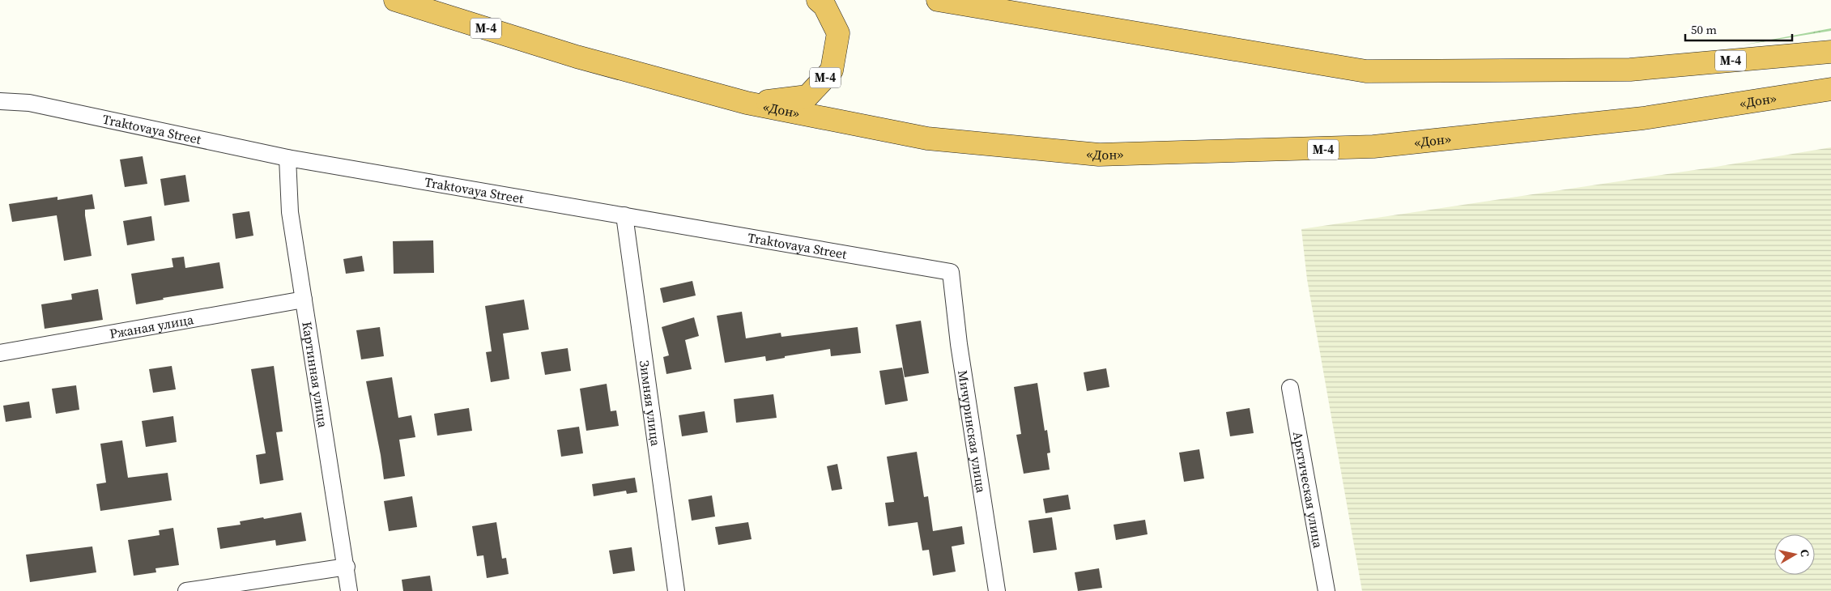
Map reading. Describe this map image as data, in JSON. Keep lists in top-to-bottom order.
{
  "streets": {
    "highway": ["М-4", "«Дон»"],
    "street": [
      "Traktovaya Street",
      "Ржаная улица",
      "Картинная улица",
      "Зимняя улица",
      "Мичуринская улица",
      "Арктическая улица"
    ]
  },
  "crossings": [
    ["М-4", "«Дон»"],
    ["Traktovaya Street", "Картинная улица"],
    ["Traktovaya Street", "Зимняя улица"],
    ["Traktovaya Street", "Мичуринская улица"],
    ["Ржаная улица", "Картинная улица"]
  ],
  "scale_bar": "50 m",
  "north": "right"
}
